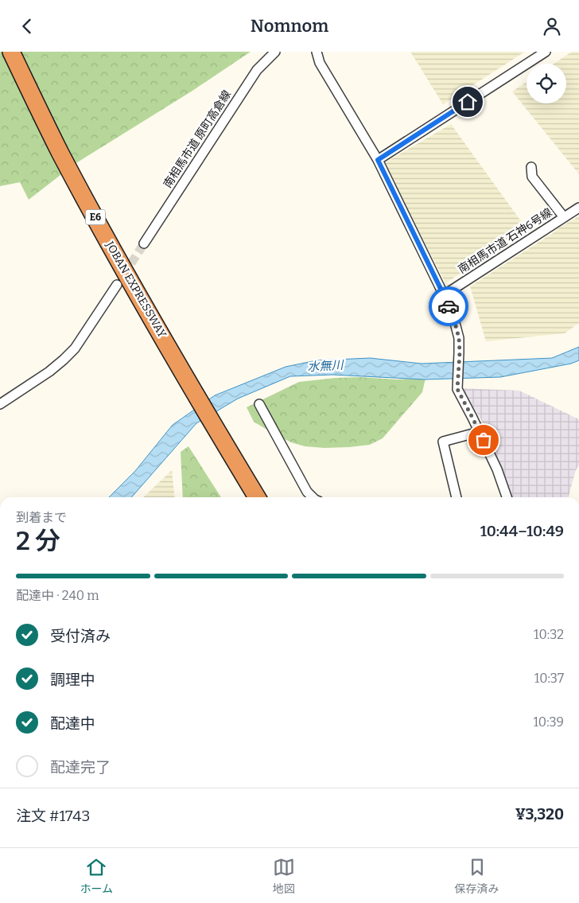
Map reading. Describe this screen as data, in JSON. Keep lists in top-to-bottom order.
{
  "streets": {
    "highway": ["E6", "JOBAN EXPRESSWAY"],
    "street": ["南相馬市道 原町高倉線", "南相馬市道 石神6号線"]
  },
  "water": ["水無川"],
  "page": {
    "header": "Nomnom",
    "heading": ["2 分", "到着まで", "10:44–10:49"],
    "panel": ["注文 #1743", "¥3,320"],
    "bar": "配達中 · 240 m",
    "list": [
      ["受付済み", "10:32"],
      ["調理中", "10:37"],
      ["配達中", "10:39"],
      "配達完了"
    ],
    "tabs": ["ホーム", "地図", "保存済み"]
  }
}
